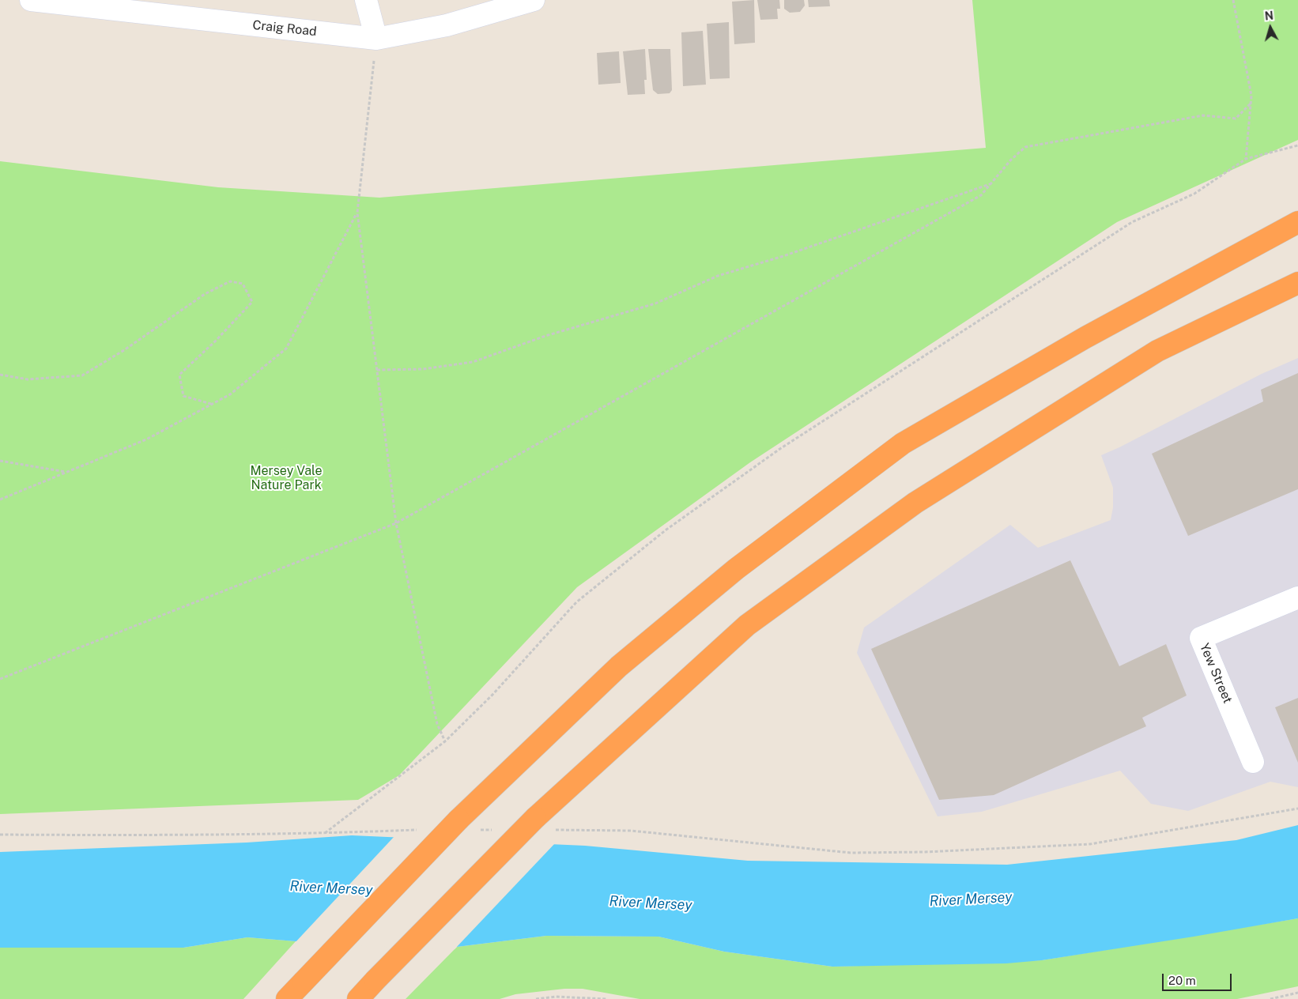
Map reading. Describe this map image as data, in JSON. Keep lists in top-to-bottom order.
{
  "streets": {
    "street": ["Craig Road", "Yew Street"]
  },
  "water": ["River Mersey"],
  "parks": ["Mersey Vale Nature Park"],
  "scale_bar": "20 m",
  "north": "top"
}
